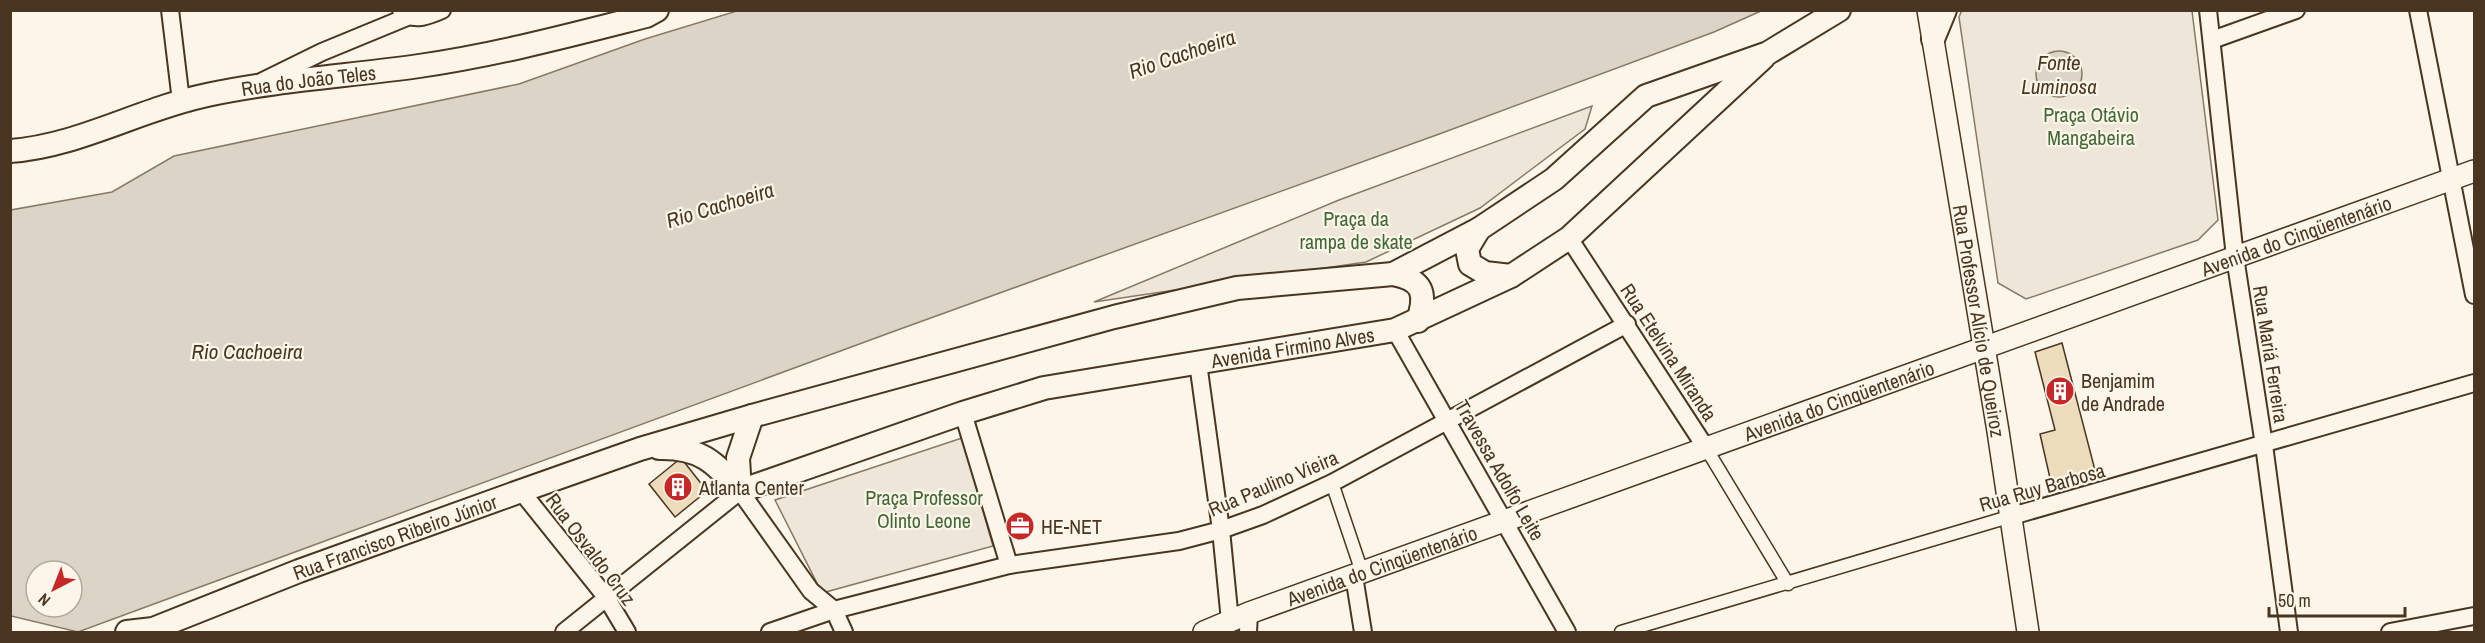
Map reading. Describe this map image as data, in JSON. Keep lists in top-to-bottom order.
{
  "streets": {
    "main road": ["Rua do João Teles", "Avenida Firmino Alves", "Rua Francisco Ribeiro Júnior"],
    "street": [
      "Avenida do Cinqüentenário",
      "Rua Professor Alício de Queiroz",
      "Rua Etelvina Miranda",
      "Rua Mariá Ferreira",
      "Travessa Adolfo Leite",
      "Rua Paulino Vieira",
      "Rua Ruy Barbosa",
      "Rua Osvaldo Cruz"
    ]
  },
  "crossings": [
    ["Avenida do Cinqüentenário", "Rua Professor Alício de Queiroz"],
    ["Avenida do Cinqüentenário", "Rua Etelvina Miranda"],
    ["Avenida do Cinqüentenário", "Rua Mariá Ferreira"],
    ["Avenida do Cinqüentenário", "Travessa Adolfo Leite"],
    ["Rua Professor Alício de Queiroz", "Rua Ruy Barbosa"],
    ["Avenida Firmino Alves", "Rua Etelvina Miranda"],
    ["Avenida Firmino Alves", "Travessa Adolfo Leite"],
    ["Avenida Firmino Alves", "Rua Francisco Ribeiro Júnior"],
    ["Rua Etelvina Miranda", "Rua Paulino Vieira"],
    ["Rua Etelvina Miranda", "Rua Ruy Barbosa"],
    ["Rua Mariá Ferreira", "Rua Ruy Barbosa"],
    ["Travessa Adolfo Leite", "Rua Paulino Vieira"],
    ["Rua Francisco Ribeiro Júnior", "Rua Osvaldo Cruz"]
  ],
  "water": ["Rio Cachoeira", "Fonte Luminosa"],
  "parks": ["Praça Otávio Mangabeira", "Praça da rampa de skate", "Praça Professor Olinto Leone"],
  "places": {
    "building": ["Benjamim de Andrade", "Atlanta Center"],
    "office": ["HE-NET"]
  },
  "scale_bar": "50 m",
  "north": "bottom left"
}
